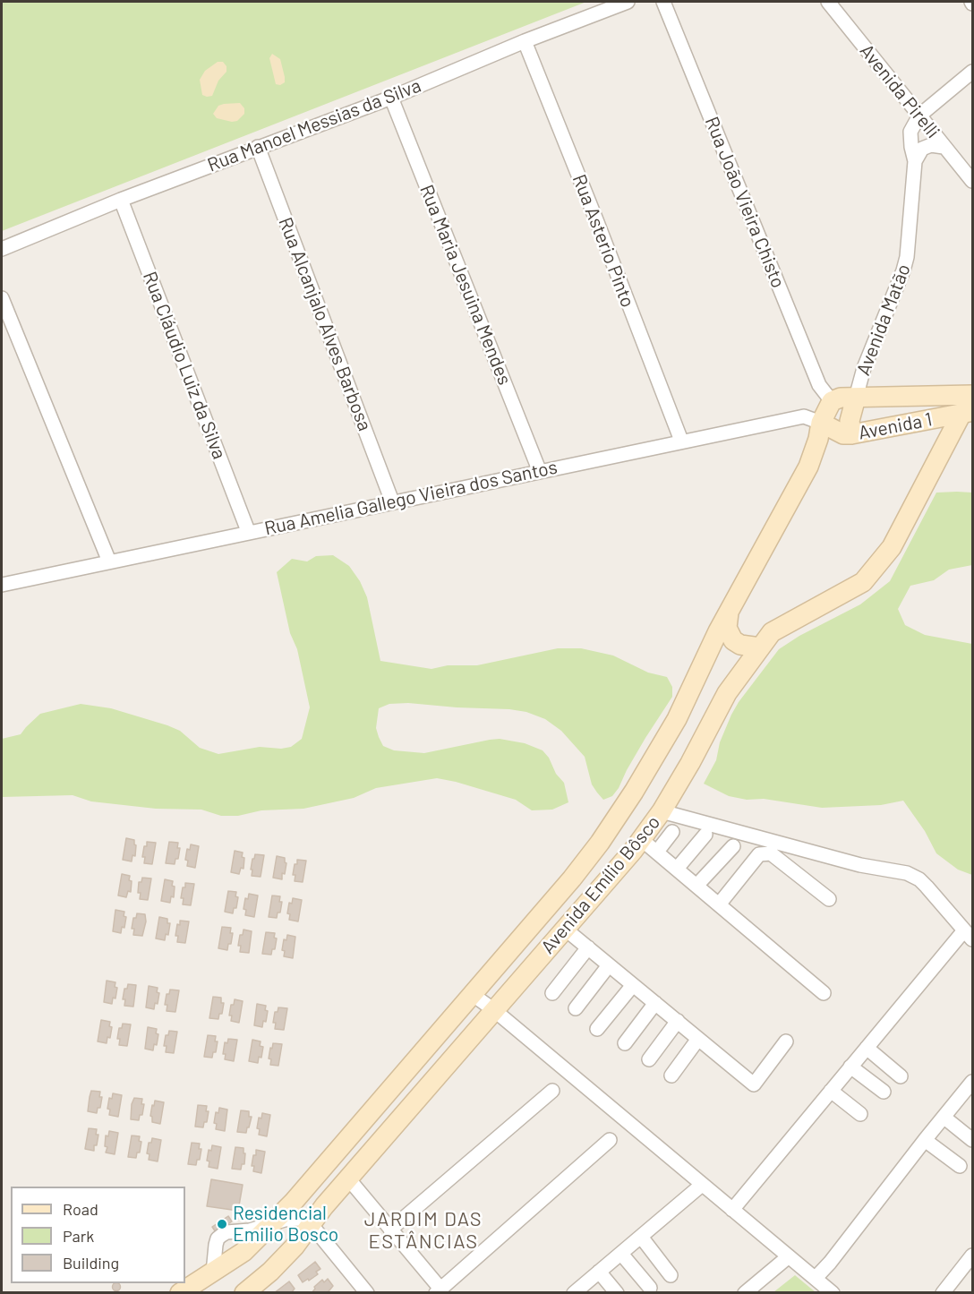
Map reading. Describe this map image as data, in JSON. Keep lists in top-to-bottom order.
{
  "streets": {
    "main road": ["Avenida 1", "Avenida Emílio Bôsco"],
    "street": [
      "Avenida Pirelli",
      "Rua Manoel Messias da Silva",
      "Rua João Vieira Chisto",
      "Rua Asterio Pinto",
      "Rua Maria Jesuina Mendes",
      "Avenida Matão",
      "Rua Alcanjalo Alves Barbosa",
      "Rua Cláudio Luiz da Silva",
      "Rua Amelia Gallego Vieira dos Santos"
    ]
  },
  "crossings": [
    ["Avenida Pirelli", "Avenida Matão"],
    ["Rua Manoel Messias da Silva", "Rua Asterio Pinto"],
    ["Rua Manoel Messias da Silva", "Rua Maria Jesuina Mendes"],
    ["Rua Manoel Messias da Silva", "Rua Alcanjalo Alves Barbosa"],
    ["Rua Manoel Messias da Silva", "Rua Cláudio Luiz da Silva"],
    ["Rua João Vieira Chisto", "Avenida Emílio Bôsco"],
    ["Rua Asterio Pinto", "Rua Amelia Gallego Vieira dos Santos"],
    ["Rua Maria Jesuina Mendes", "Rua Amelia Gallego Vieira dos Santos"],
    ["Rua Alcanjalo Alves Barbosa", "Rua Amelia Gallego Vieira dos Santos"],
    ["Rua Cláudio Luiz da Silva", "Rua Amelia Gallego Vieira dos Santos"],
    ["Avenida 1", "Rua Amelia Gallego Vieira dos Santos"],
    ["Avenida 1", "Avenida Emílio Bôsco"],
    ["Rua Amelia Gallego Vieira dos Santos", "Avenida Emílio Bôsco"]
  ],
  "districts": ["JARDIM DAS ESTÂNCIAS"],
  "places": ["Residencial Emilio Bosco"],
  "legend": ["Road", "Park", "Building"]
}
